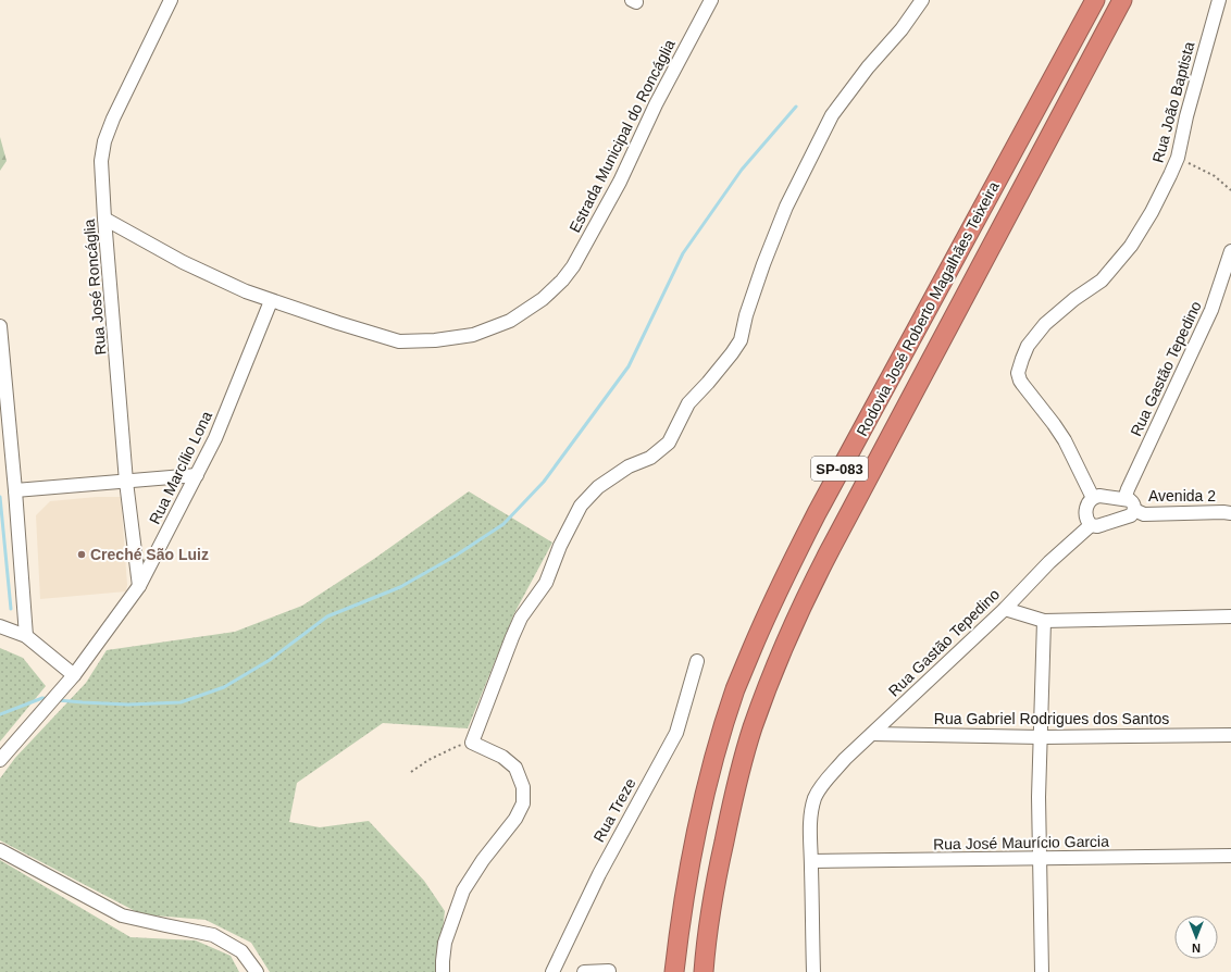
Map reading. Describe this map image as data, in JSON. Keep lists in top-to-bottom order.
{
  "streets": {
    "highway": ["Rodovia José Roberto Magalhães Teixeira", "SP-083"],
    "street": [
      "Rua João Baptista",
      "Estrada Municipal do Roncáglia",
      "Rua José Roncáglia",
      "Rua Gastão Tepedino",
      "Rua Marcílio Lona",
      "Avenida 2",
      "Rua Gabriel Rodrigues dos Santos",
      "Rua Treze",
      "Rua José Maurício Garcia"
    ]
  },
  "crossings": [
    ["Estrada Municipal do Roncáglia", "Rua José Roncáglia"],
    ["Estrada Municipal do Roncáglia", "Rua Marcílio Lona"],
    ["Rua José Roncáglia", "Rua Marcílio Lona"],
    ["Rua Gastão Tepedino", "Rua Gabriel Rodrigues dos Santos"],
    ["Rua Gastão Tepedino", "Rua José Maurício Garcia"]
  ],
  "places": ["Creché São Luiz"],
  "north": "bottom"
}
